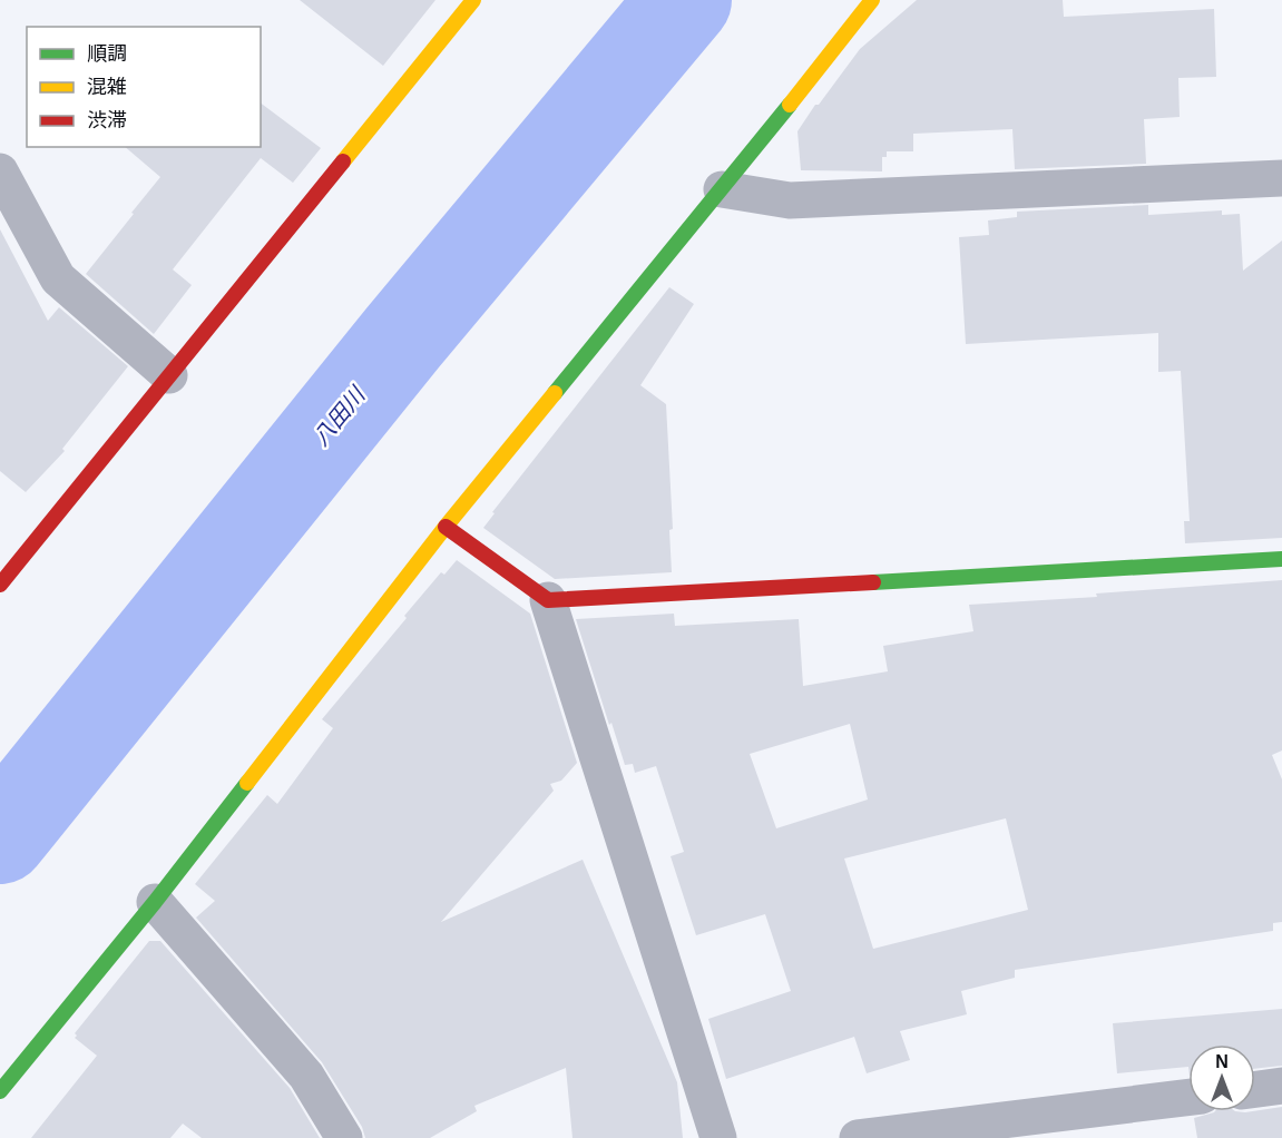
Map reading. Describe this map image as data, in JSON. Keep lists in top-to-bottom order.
{
  "water": ["八田川"],
  "legend": ["順調", "混雑", "渋滞"],
  "north": "top"
}
